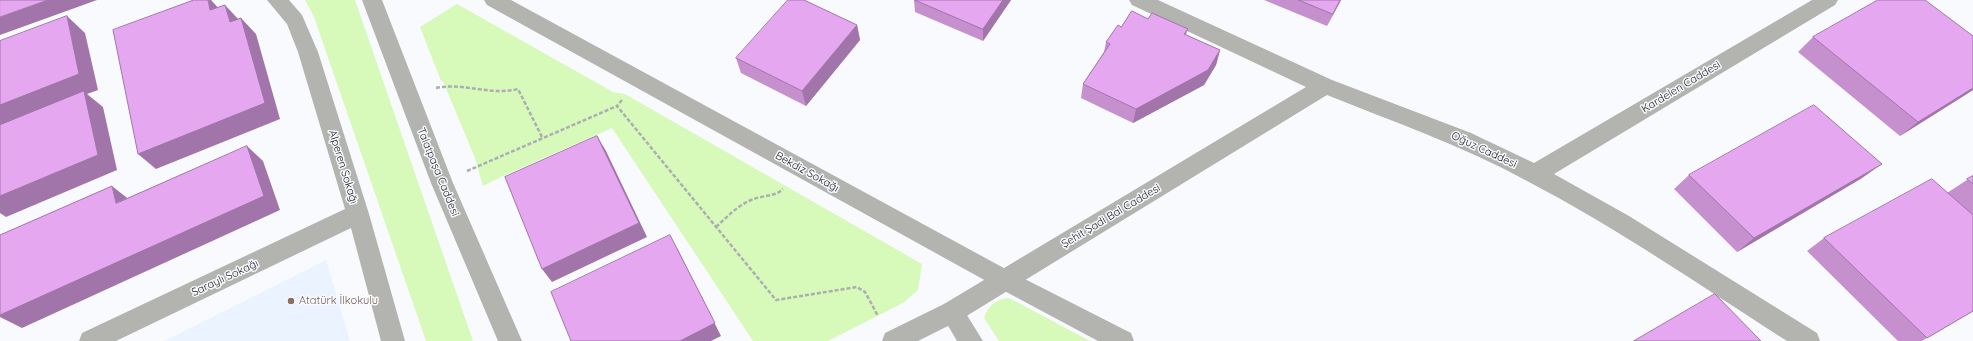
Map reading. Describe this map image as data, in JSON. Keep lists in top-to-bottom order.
{
  "streets": {
    "street": [
      "Kardelen Caddesi",
      "Oğuz Caddesi",
      "Alperen Sokağı",
      "Talatpaşa Caddesi",
      "Bekdiz Sokağı",
      "Şehit Şadi Bal Caddesi",
      "Saraylı Sokağı"
    ]
  },
  "crossings": [
    ["Kardelen Caddesi", "Oğuz Caddesi"],
    ["Oğuz Caddesi", "Şehit Şadi Bal Caddesi"],
    ["Alperen Sokağı", "Saraylı Sokağı"],
    ["Bekdiz Sokağı", "Şehit Şadi Bal Caddesi"]
  ],
  "places": ["Atatürk İlkokulu"]
}
